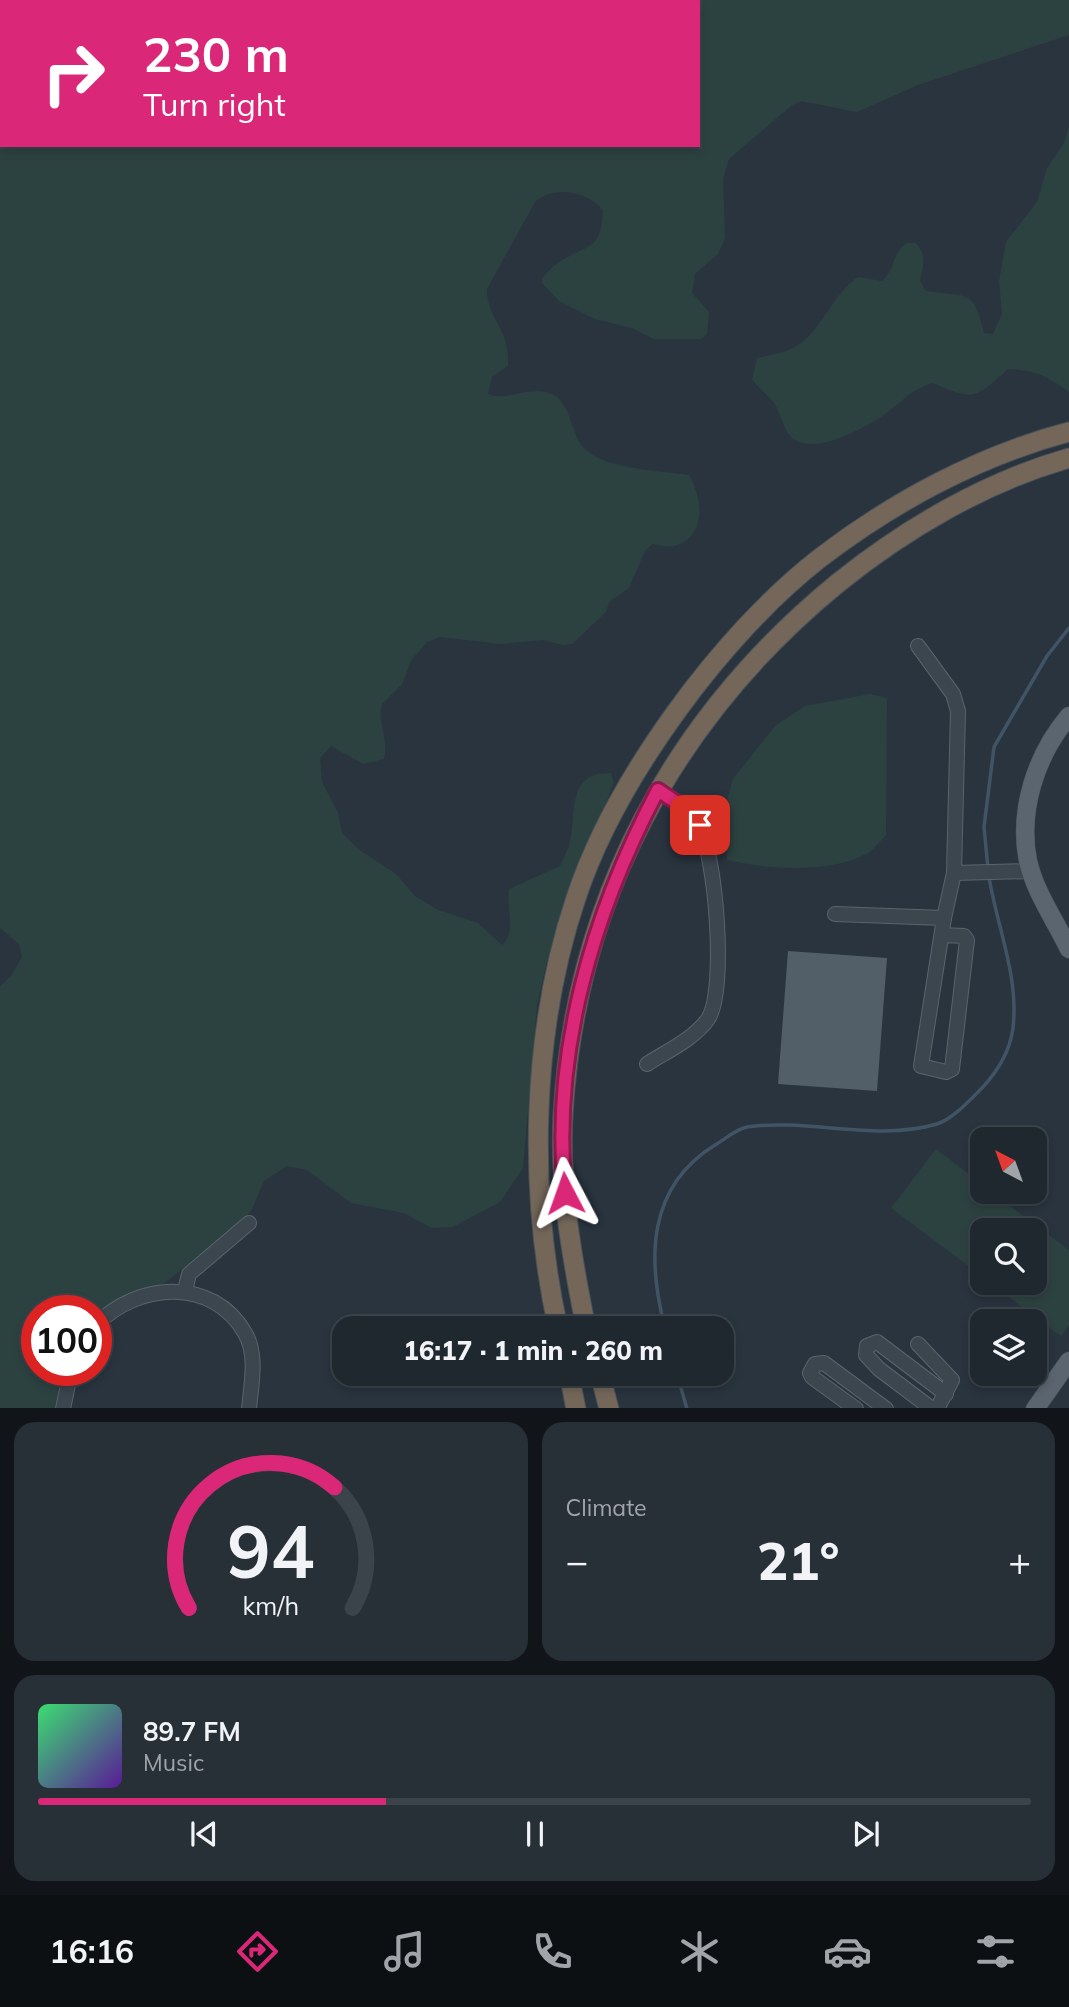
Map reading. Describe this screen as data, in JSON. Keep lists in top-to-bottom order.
{
  "north": "top left",
  "page": {
    "turn": ["230 m", "Turn right"],
    "limit": "100",
    "trip": "16:17 · 1 min · 260 m",
    "tile": "Climate",
    "heat": ["−", "21°", "+"],
    "song": ["89.7 FM", "Music"],
    "tabs": "16:16",
    "gauge": ["94", "km/h"]
  }
}
